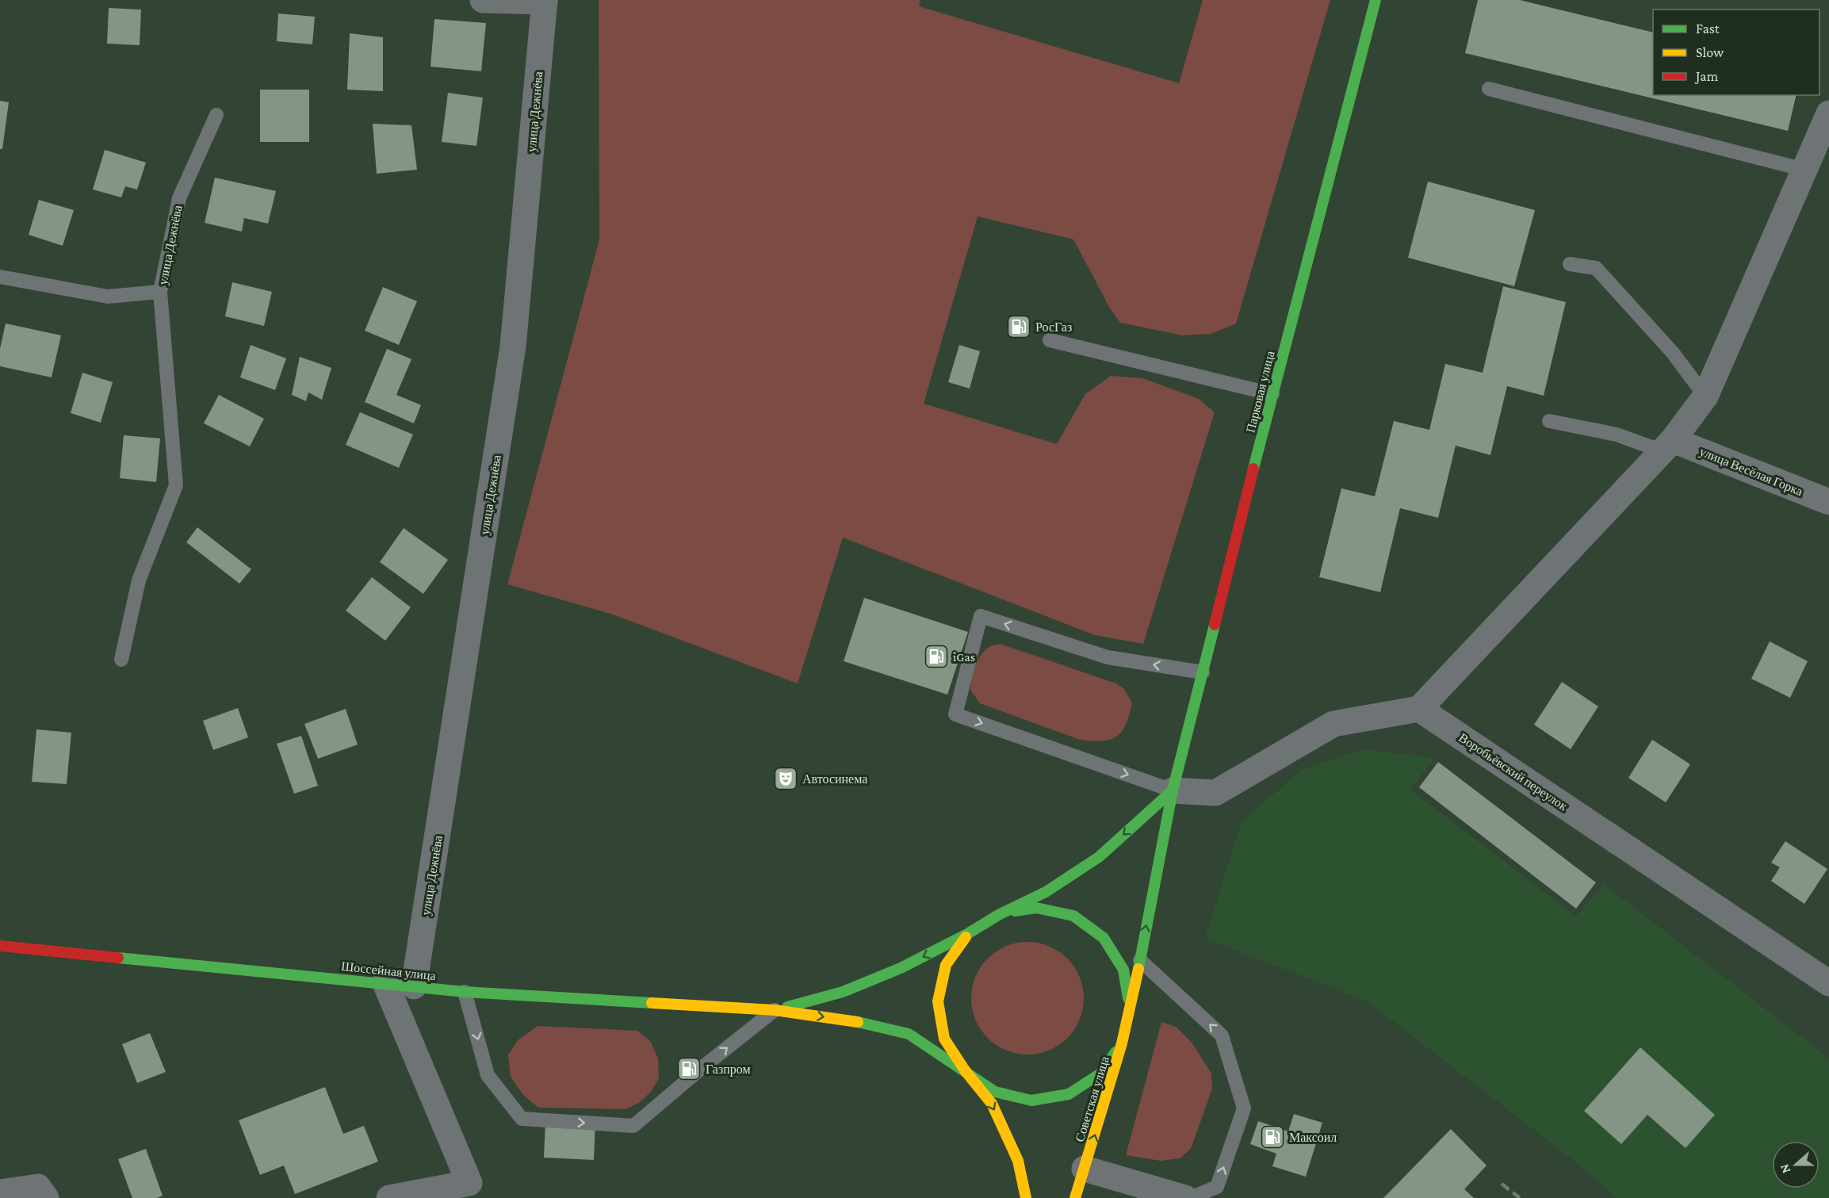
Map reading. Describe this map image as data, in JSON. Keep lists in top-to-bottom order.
{
  "streets": {
    "main road": ["Парковая улица", "Шоссейная улица", "Советская улица"],
    "street": ["улица Дежнёва", "улица Весёлая Горка", "Воробьёвский переулок"]
  },
  "crossings": [
    ["улица Дежнёва", "Шоссейная улица"],
    ["Парковая улица", "Советская улица"]
  ],
  "one_way": ["Советская улица"],
  "places": {
    "fuel station": [
      "РосГаз",
      "iGas",
      "Газпром",
      "Максоил"
    ],
    "theatre": ["Автосинема"]
  },
  "legend": ["Fast", "Slow", "Jam"],
  "north": "left"
}
